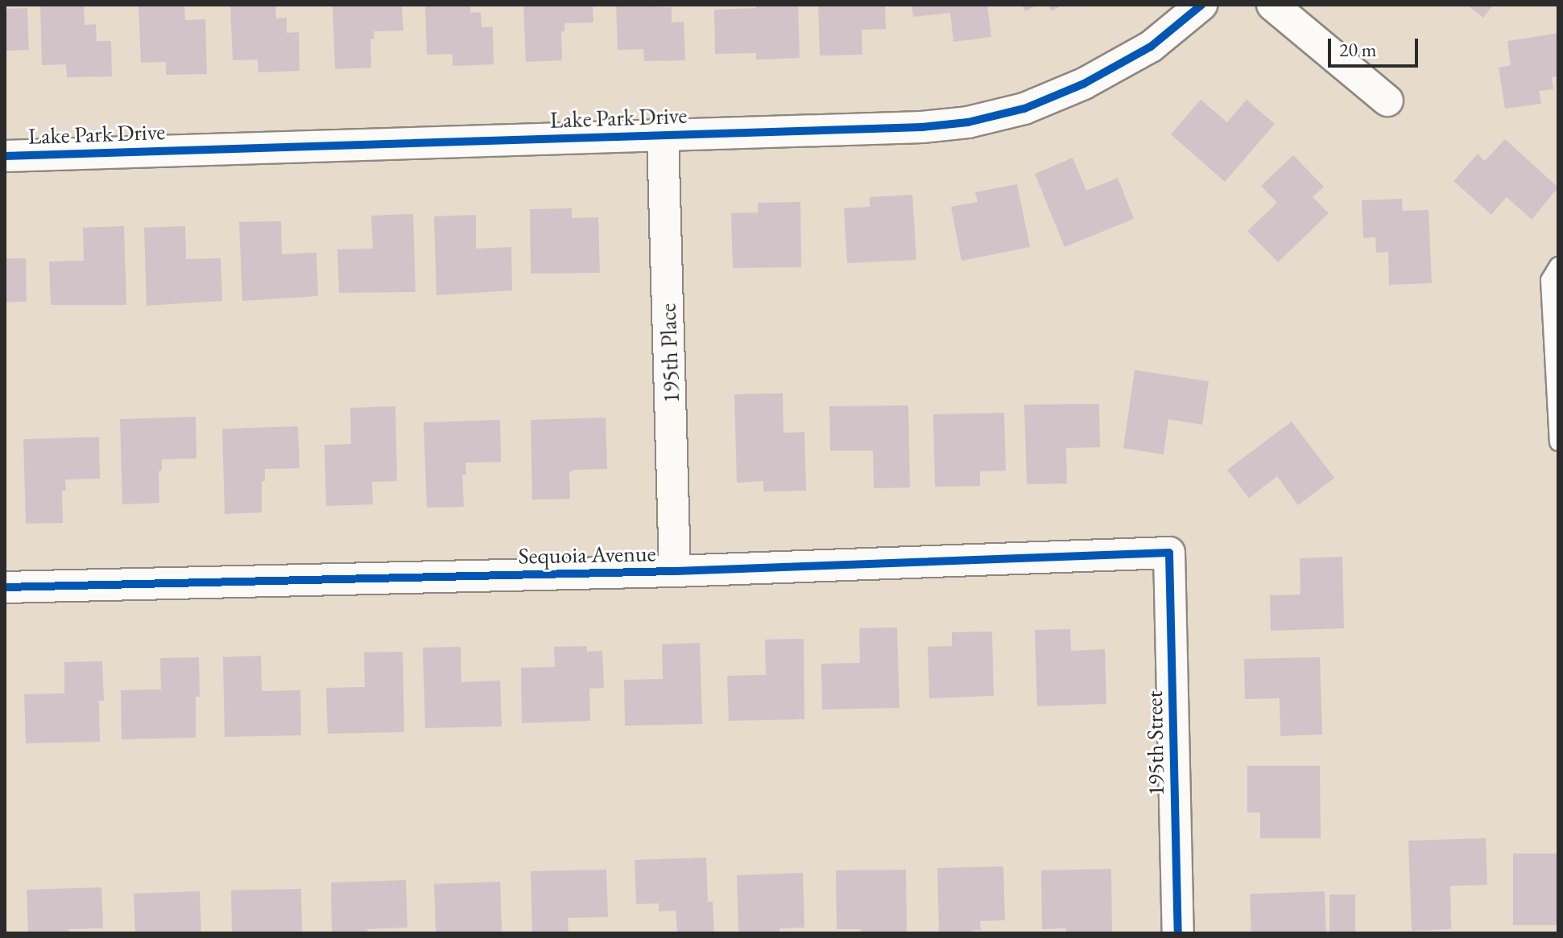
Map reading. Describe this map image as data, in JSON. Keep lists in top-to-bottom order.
{
  "streets": {
    "street": [
      "Lake Park Drive",
      "195th Place",
      "Sequoia Avenue",
      "195th Street"
    ]
  },
  "crossings": [
    ["Lake Park Drive", "195th Place"],
    ["195th Place", "Sequoia Avenue"],
    ["Sequoia Avenue", "195th Street"]
  ],
  "scale_bar": "20 m"
}
